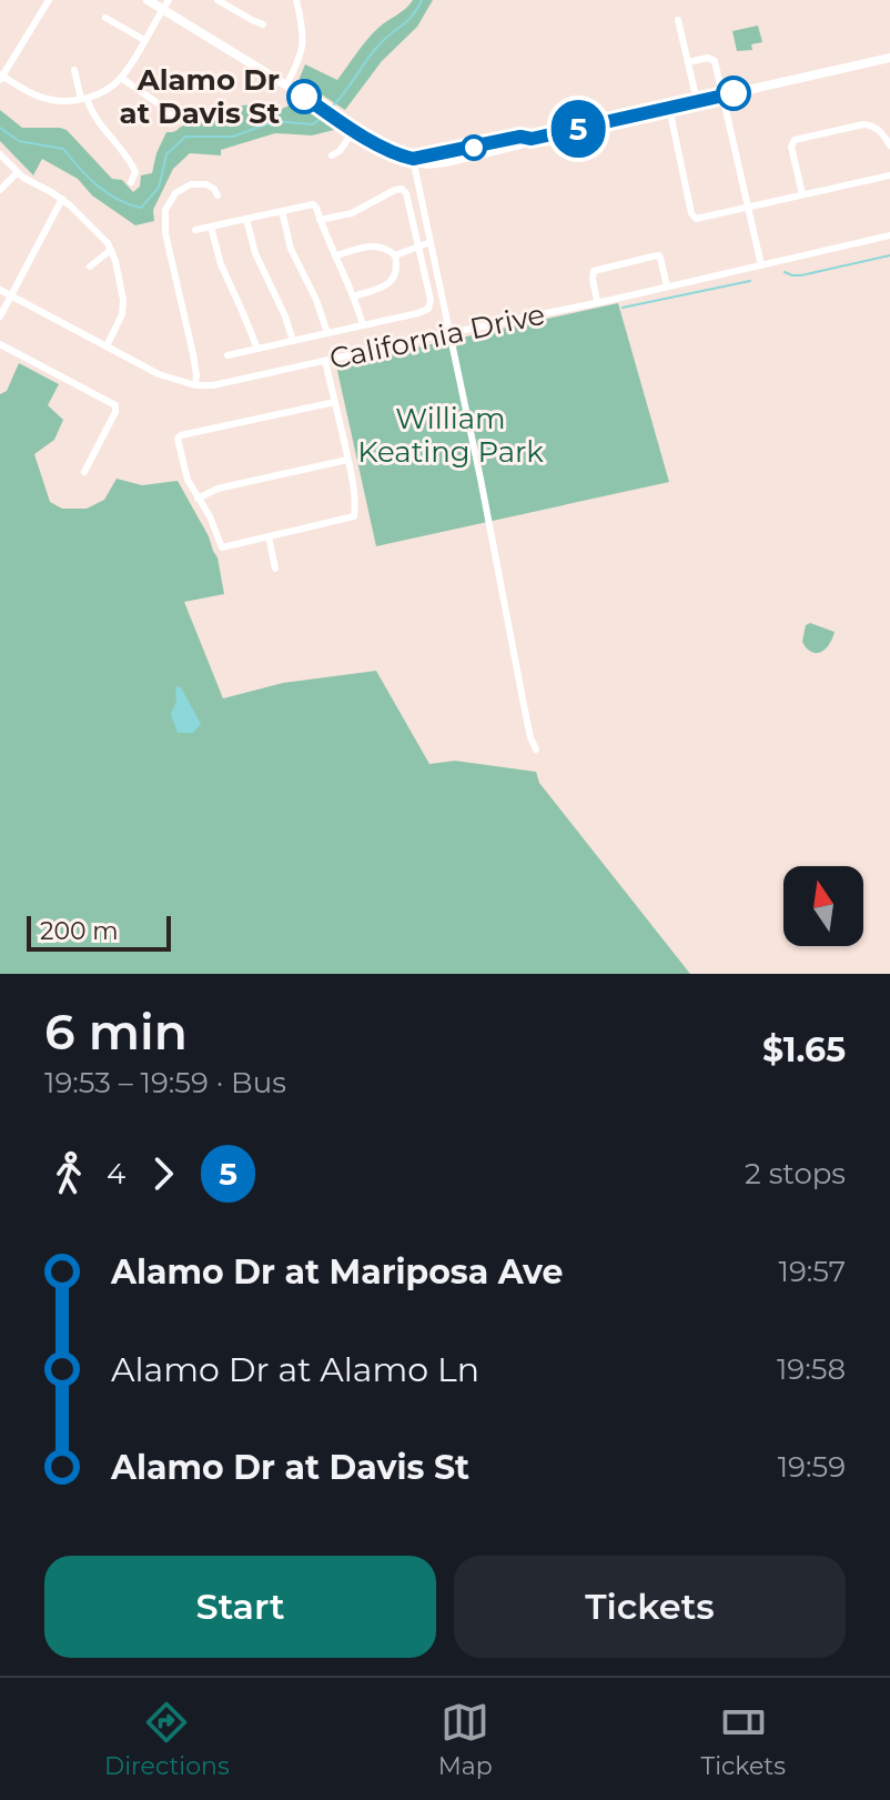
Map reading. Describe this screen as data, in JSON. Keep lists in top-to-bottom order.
{
  "streets": {
    "street": ["California Drive"]
  },
  "parks": ["William Keating Park"],
  "places": ["Alamo Dr at Davis St"],
  "lines": ["bus line 5"],
  "scale_bar": "200 m",
  "north": "top",
  "page": {
    "on_map": "5",
    "scale": "200 m",
    "heading": ["6 min", "19:53 – 19:59 · Bus", "$1.65"],
    "legs": ["4", "5", "2 stops"],
    "list": [
      {
        "name": "Alamo Dr at Mariposa Ave",
        "value": "19:57"
      },
      {
        "name": "Alamo Dr at Alamo Ln",
        "value": "19:58"
      },
      {
        "name": "Alamo Dr at Davis St",
        "value": "19:59"
      }
    ],
    "buttons": ["Start", "Tickets"],
    "tabs": ["Directions", "Map", "Tickets"]
  }
}
